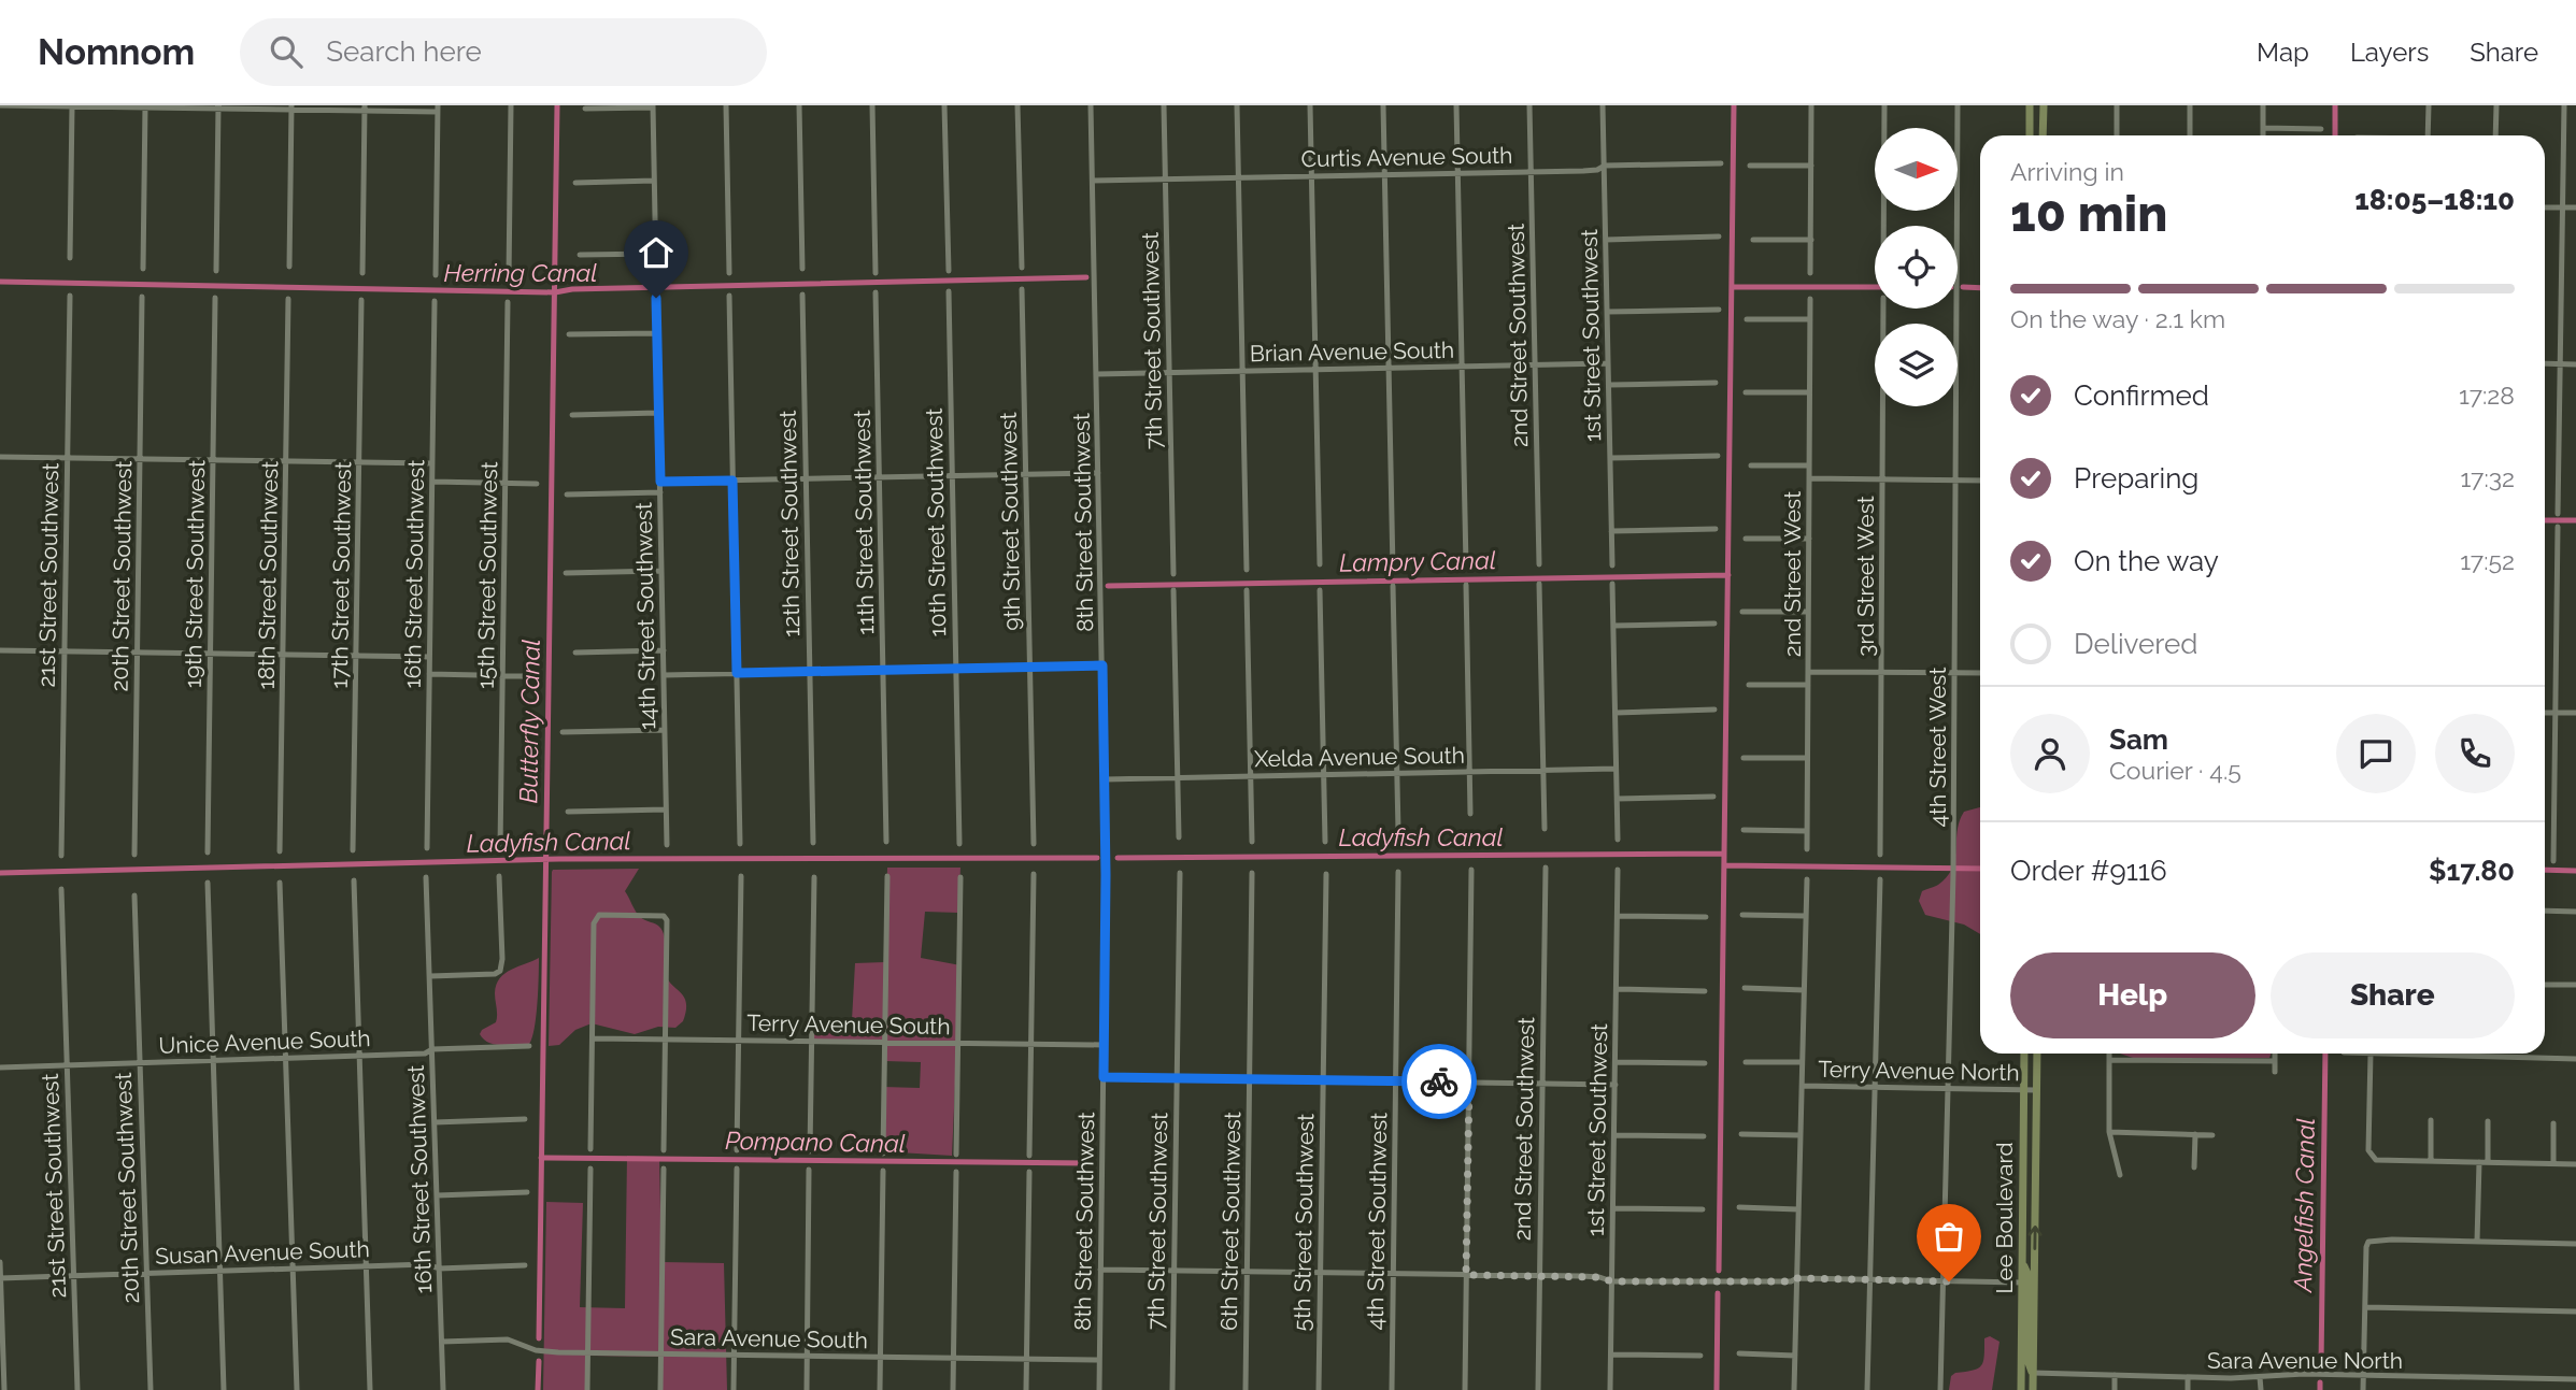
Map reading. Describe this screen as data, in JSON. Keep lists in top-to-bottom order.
{
  "streets": {
    "main road": ["Lee Boulevard"],
    "street": [
      "Curtis Avenue South",
      "2nd Street Southwest",
      "1st Street Southwest",
      "7th Street Southwest",
      "Brian Avenue South",
      "9th Street Southwest",
      "11th Street Southwest",
      "10th Street Southwest",
      "8th Street Southwest",
      "12th Street Southwest",
      "19th Street Southwest",
      "16th Street Southwest",
      "2nd Street West",
      "21st Street Southwest",
      "18th Street Southwest",
      "17th Street Southwest",
      "15th Street Southwest",
      "20th Street Southwest",
      "3rd Street West",
      "14th Street Southwest",
      "4th Street West",
      "Xelda Avenue South",
      "Terry Avenue South",
      "Unice Avenue South",
      "Terry Avenue North",
      "6th Street Southwest",
      "4th Street Southwest",
      "5th Street Southwest",
      "Susan Avenue South",
      "Sara Avenue South",
      "Sara Avenue North"
    ]
  },
  "crossings": [
    ["Curtis Avenue South", "2nd Street Southwest"],
    ["Curtis Avenue South", "1st Street Southwest"],
    ["Curtis Avenue South", "7th Street Southwest"],
    ["Curtis Avenue South", "8th Street Southwest"],
    ["2nd Street Southwest", "Brian Avenue South"],
    ["1st Street Southwest", "Brian Avenue South"],
    ["7th Street Southwest", "Brian Avenue South"],
    ["Brian Avenue South", "8th Street Southwest"],
    ["8th Street Southwest", "Xelda Avenue South"],
    ["8th Street Southwest", "Terry Avenue South"],
    ["8th Street Southwest", "Sara Avenue South"],
    ["16th Street Southwest", "Unice Avenue South"],
    ["16th Street Southwest", "Susan Avenue South"],
    ["16th Street Southwest", "Sara Avenue South"],
    ["21st Street Southwest", "Unice Avenue South"],
    ["21st Street Southwest", "Susan Avenue South"],
    ["20th Street Southwest", "Unice Avenue South"],
    ["20th Street Southwest", "Susan Avenue South"],
    ["4th Street West", "Terry Avenue North"],
    ["Terry Avenue North", "Lee Boulevard"],
    ["Lee Boulevard", "Sara Avenue North"]
  ],
  "water": [
    "Herring Canal",
    "Lampry Canal",
    "Butterfly Canal",
    "Ladyfish Canal",
    "Pompano Canal",
    "Angelfish Canal"
  ],
  "north": "right",
  "page": {
    "header": "Nomnom",
    "search": "Search here",
    "nav": ["Map", "Layers", "Share"],
    "heading": ["10 min", "Arriving in", "18:05–18:10"],
    "panel": [
      "Sam",
      "Courier · 4.5",
      "Order #9116",
      "$17.80"
    ],
    "bar": "On the way · 2.1 km",
    "list": [
      ["Confirmed", "17:28"],
      ["Preparing", "17:32"],
      ["On the way", "17:52"],
      "Delivered"
    ],
    "buttons": ["Help", "Share"]
  }
}
